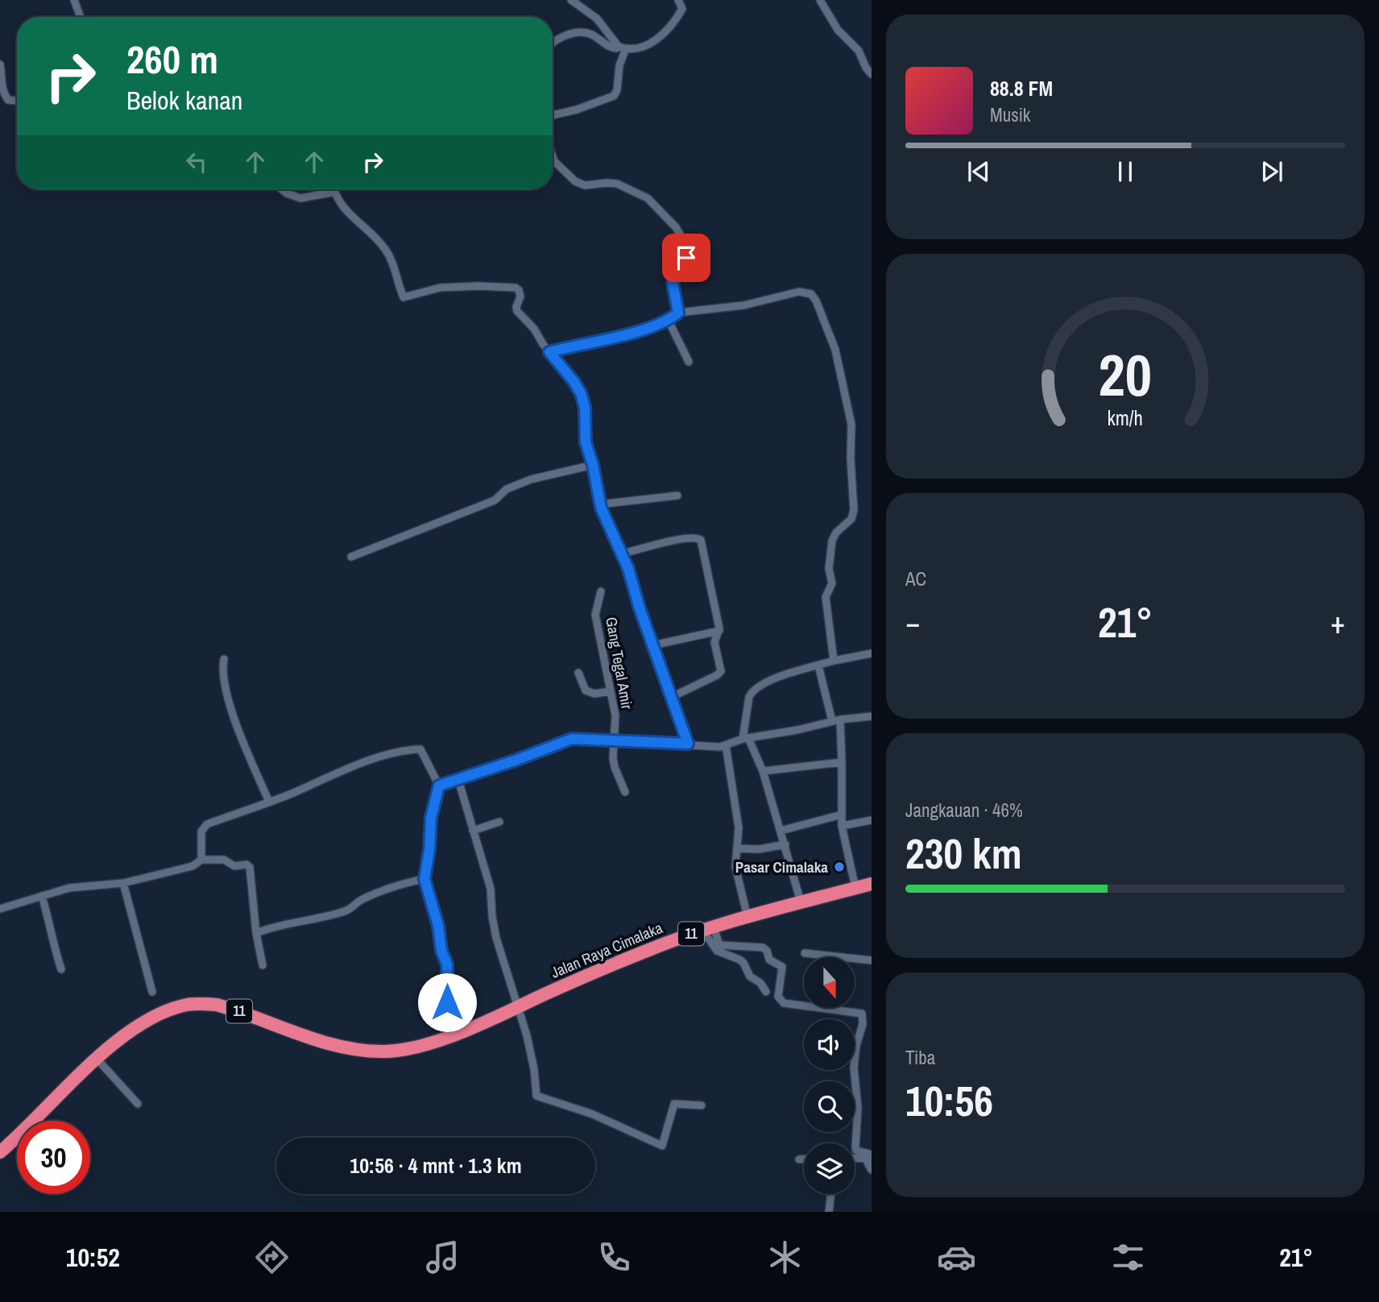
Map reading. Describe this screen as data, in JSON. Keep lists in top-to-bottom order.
{
  "streets": {
    "highway": ["11", "Jalan Raya Cimalaka"],
    "street": ["Gang Tegal Amir"]
  },
  "crossings": [
    ["11", "Jalan Raya Cimalaka"]
  ],
  "places": ["Pasar Cimalaka"],
  "north": "bottom",
  "page": {
    "turn": ["260 m", "Belok kanan"],
    "song": ["88.8 FM", "Musik"],
    "tile": [
      "AC",
      ["Jangkauan · 46%", "230 km"],
      ["Tiba", "10:56"]
    ],
    "heat": ["−", "21°", "+"],
    "limit": "30",
    "trip": "10:56 · 4 mnt · 1.3 km",
    "tabs": ["10:52", "21°"],
    "gauge": ["20", "km/h"]
  }
}
